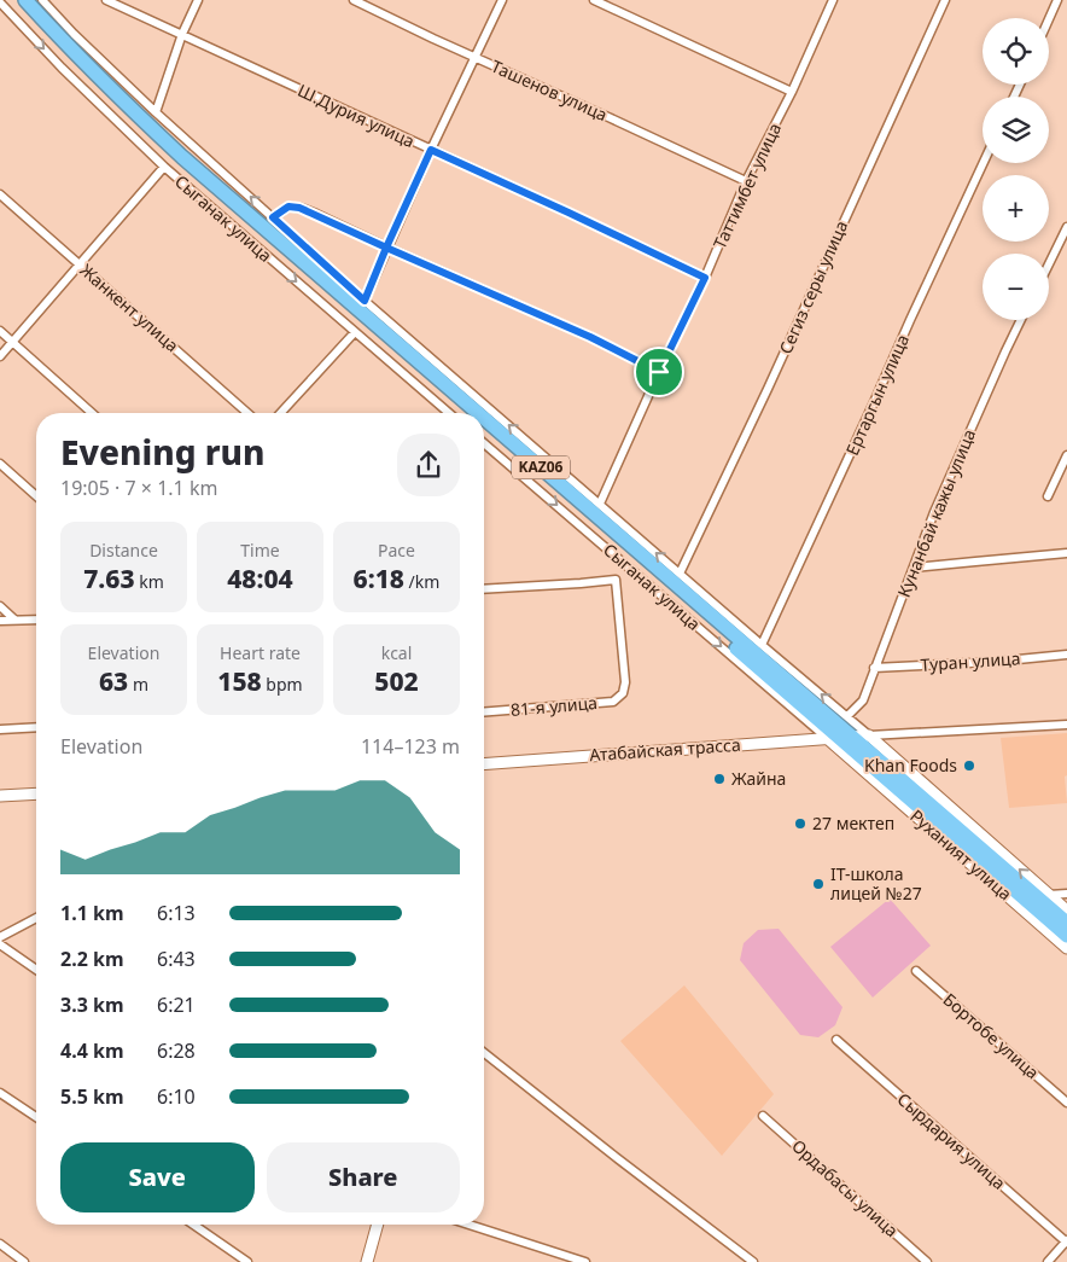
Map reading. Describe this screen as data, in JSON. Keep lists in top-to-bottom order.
{
  "streets": {
    "highway": ["KАZ06"],
    "main road": ["Атабайская трасса", "Руханият улица"],
    "street": [
      "Ташенов улица",
      "Ш.Дурия улица",
      "Таттимбет улица",
      "Сыганак улица",
      "Сегиз серы улица",
      "Жанкент улица",
      "Ертаргын улица",
      "Кунанбай кажы улица",
      "Туран улица",
      "81-я улица",
      "Бортобе улица",
      "Сырдария улица",
      "Ордабасы улица"
    ]
  },
  "crossings": [
    ["Ташенов улица", "Таттимбет улица"],
    ["Ш.Дурия улица", "Таттимбет улица"],
    ["Сыганак улица", "KАZ06"],
    ["Сыганак улица", "Атабайская трасса"],
    ["Сыганак улица", "Руханият улица"],
    ["KАZ06", "Атабайская трасса"],
    ["KАZ06", "Руханият улица"],
    ["Кунанбай кажы улица", "Туран улица"],
    ["Атабайская трасса", "Руханият улица"]
  ],
  "places": [
    "Khan Foods",
    "Жайна",
    "27 мектеп",
    "IT-школа лицей №27"
  ],
  "page": {
    "map_buttons": ["+", "−"],
    "heading": ["Evening run", "19:05 · 7 × 1.1 km"],
    "stats": [
      ["Distance", "7.63 km"],
      ["Time", "48:04"],
      ["Pace", "6:18 /km"],
      ["Elevation", "63 m"],
      ["Heart rate", "158 bpm"],
      ["kcal", "502"]
    ],
    "chart": ["Elevation", "114–123 m"],
    "list": [
      {
        "name": "1.1 km",
        "note": "6:13"
      },
      {
        "name": "2.2 km",
        "note": "6:43"
      },
      {
        "name": "3.3 km",
        "note": "6:21"
      },
      {
        "name": "4.4 km",
        "note": "6:28"
      },
      {
        "name": "5.5 km",
        "note": "6:10"
      }
    ],
    "buttons": ["Save", "Share"]
  }
}
